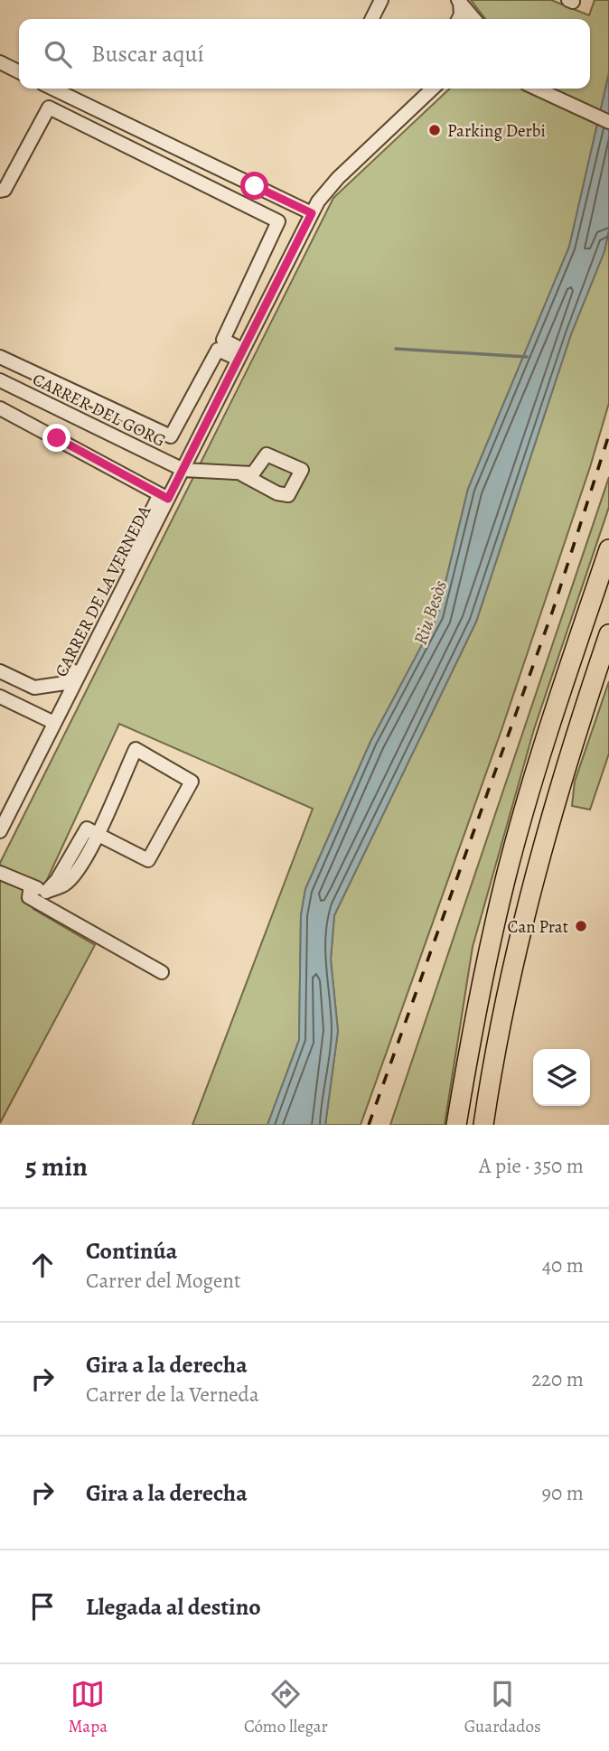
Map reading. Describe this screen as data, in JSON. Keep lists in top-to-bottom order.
{
  "streets": {
    "street": ["CARRER DEL GORG", "CARRER DE LA VERNEDA"]
  },
  "crossings": [
    ["CARRER DEL GORG", "CARRER DE LA VERNEDA"]
  ],
  "water": ["Riu Besòs"],
  "places": ["Parking Derbi", "Can Prat"],
  "page": {
    "search": "Buscar aquí",
    "heading": ["5 min", "A pie · 350 m"],
    "list": [
      ["Continúa", "Carrer del Mogent", "40 m"],
      ["Gira a la derecha", "Carrer de la Verneda", "220 m"],
      ["Gira a la derecha", "90 m"],
      "Llegada al destino"
    ],
    "nav": ["Mapa", "Cómo llegar", "Guardados"]
  }
}
